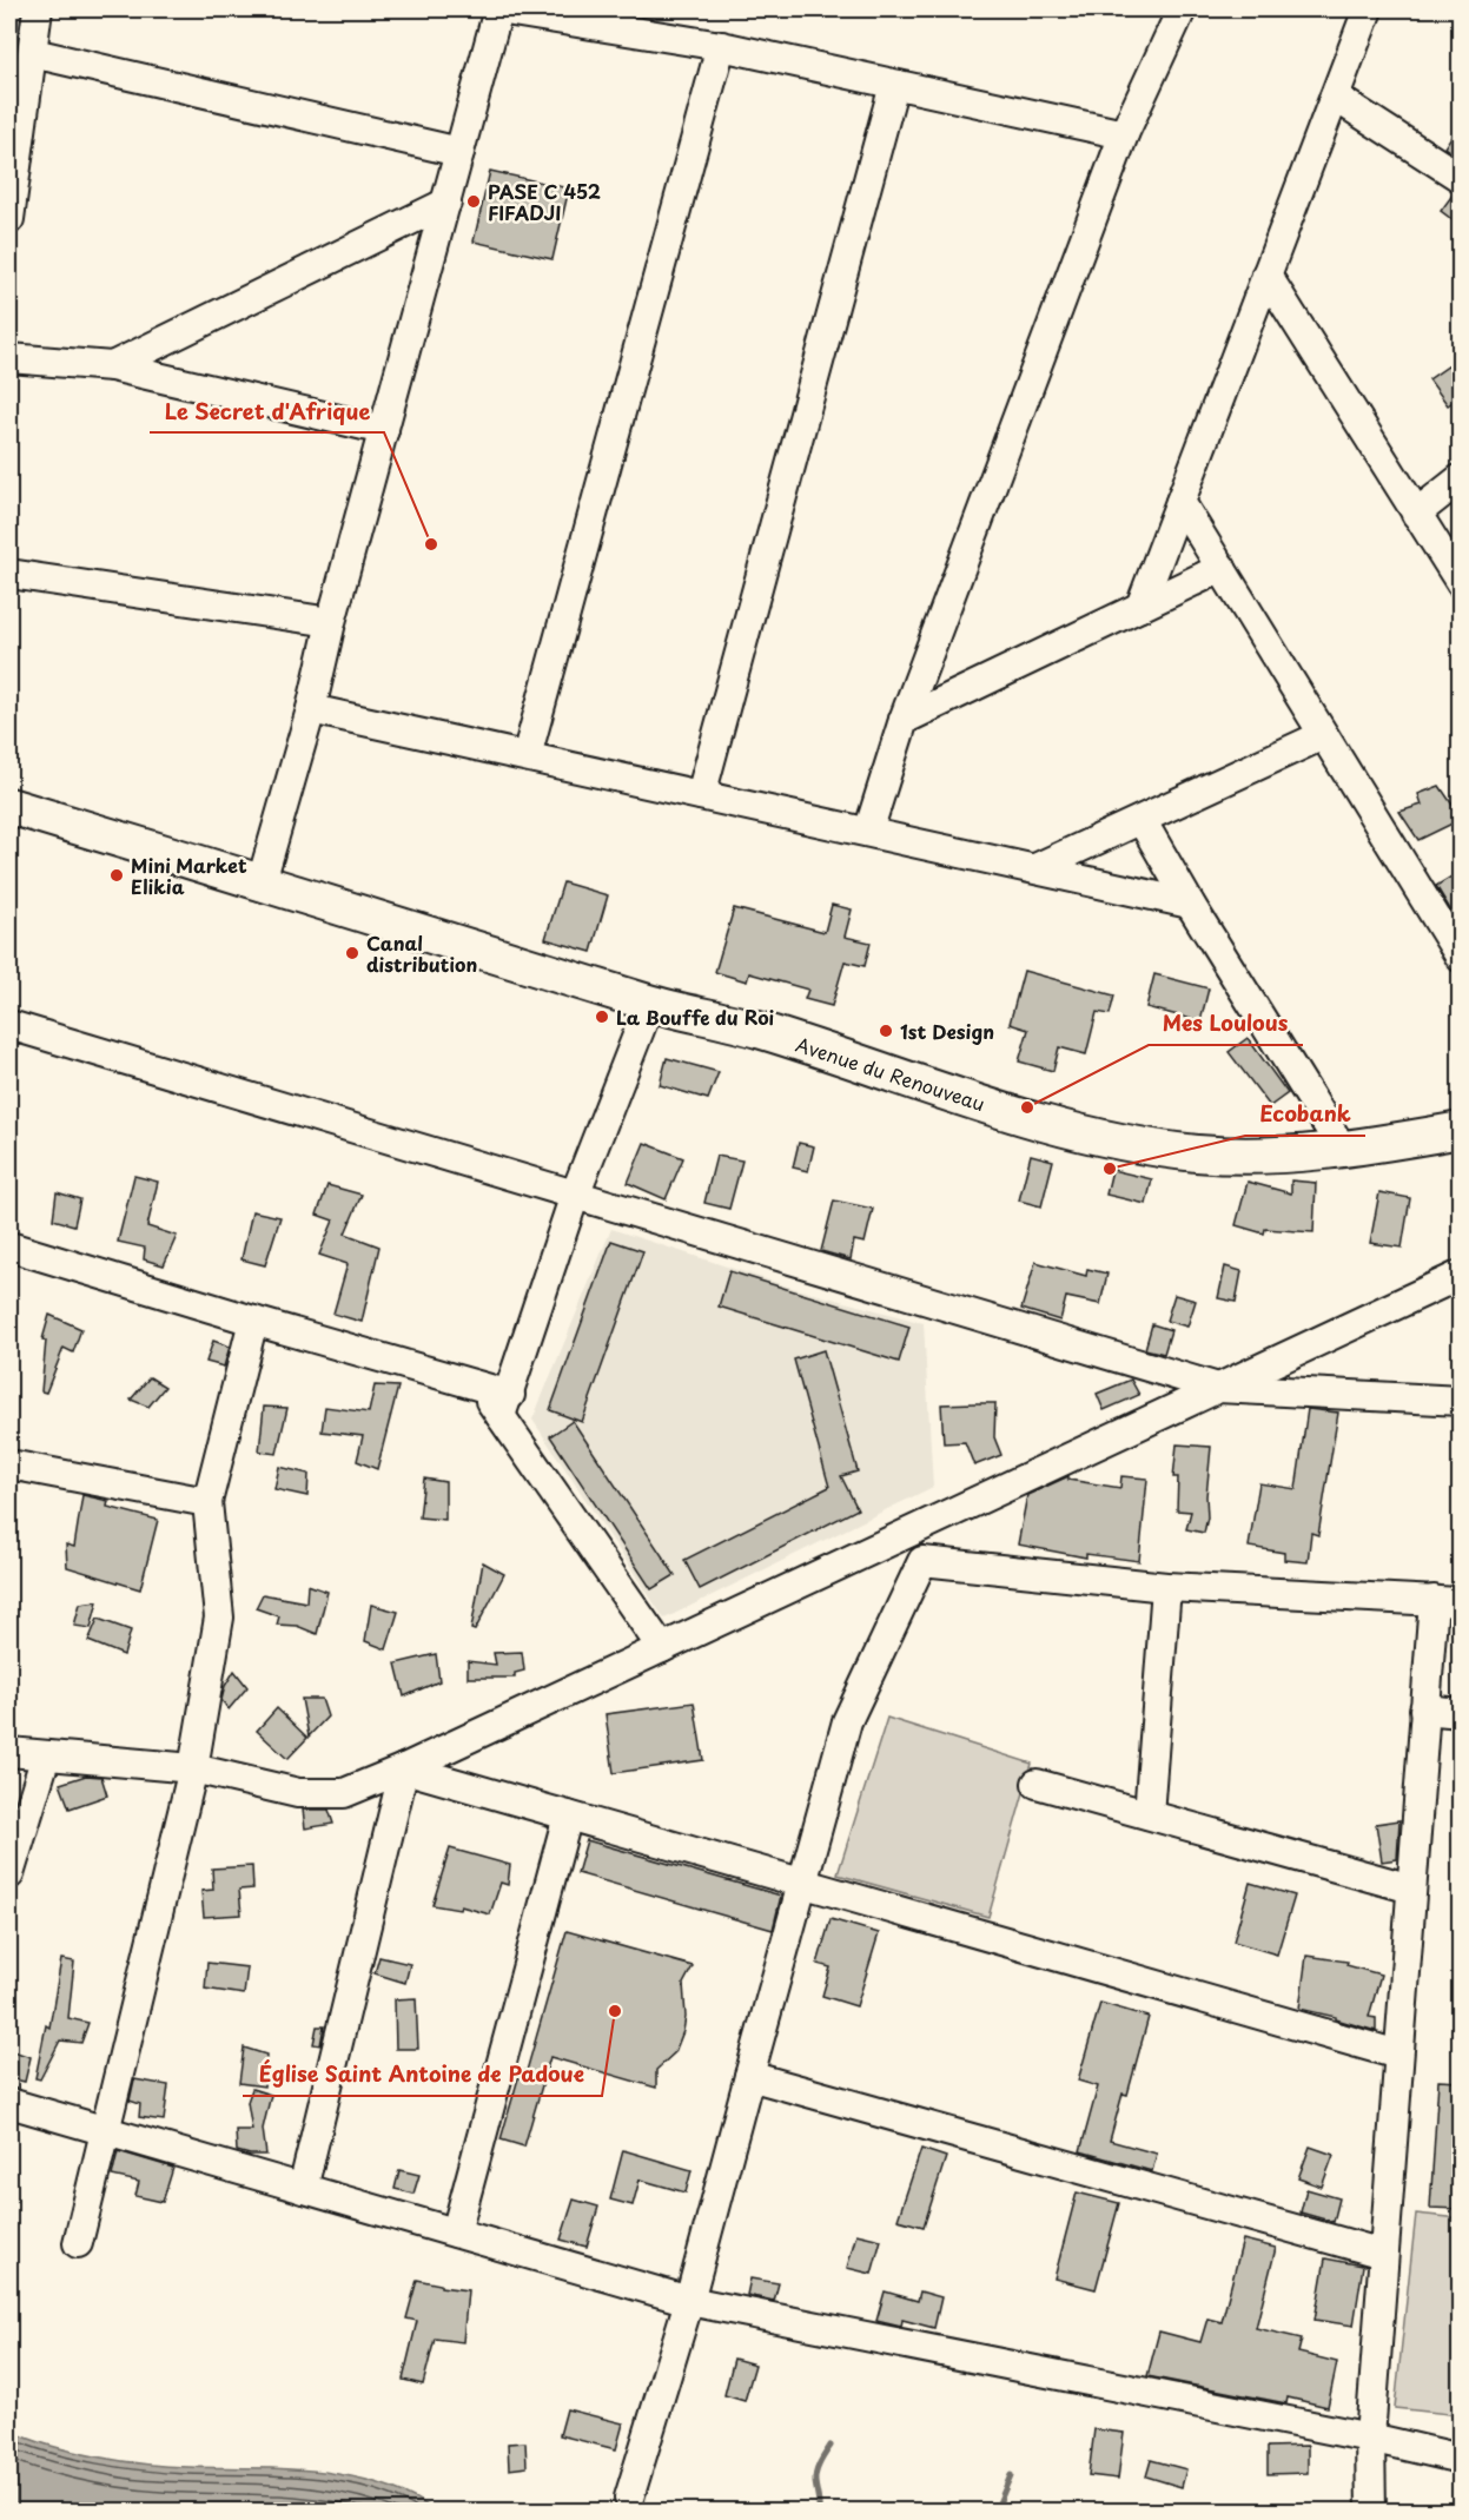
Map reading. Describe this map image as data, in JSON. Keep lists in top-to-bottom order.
{
  "streets": {
    "main road": ["Avenue du Renouveau"]
  },
  "places": [
    "PASE C 452 FIFADJI",
    "Le Secret d'Afrique",
    "Mini Market Elikia",
    "Canal distribution",
    "La Bouffe du Roi",
    "1st Design",
    "Mes Loulous",
    "Ecobank",
    "Église Saint Antoine de Padoue"
  ]
}
